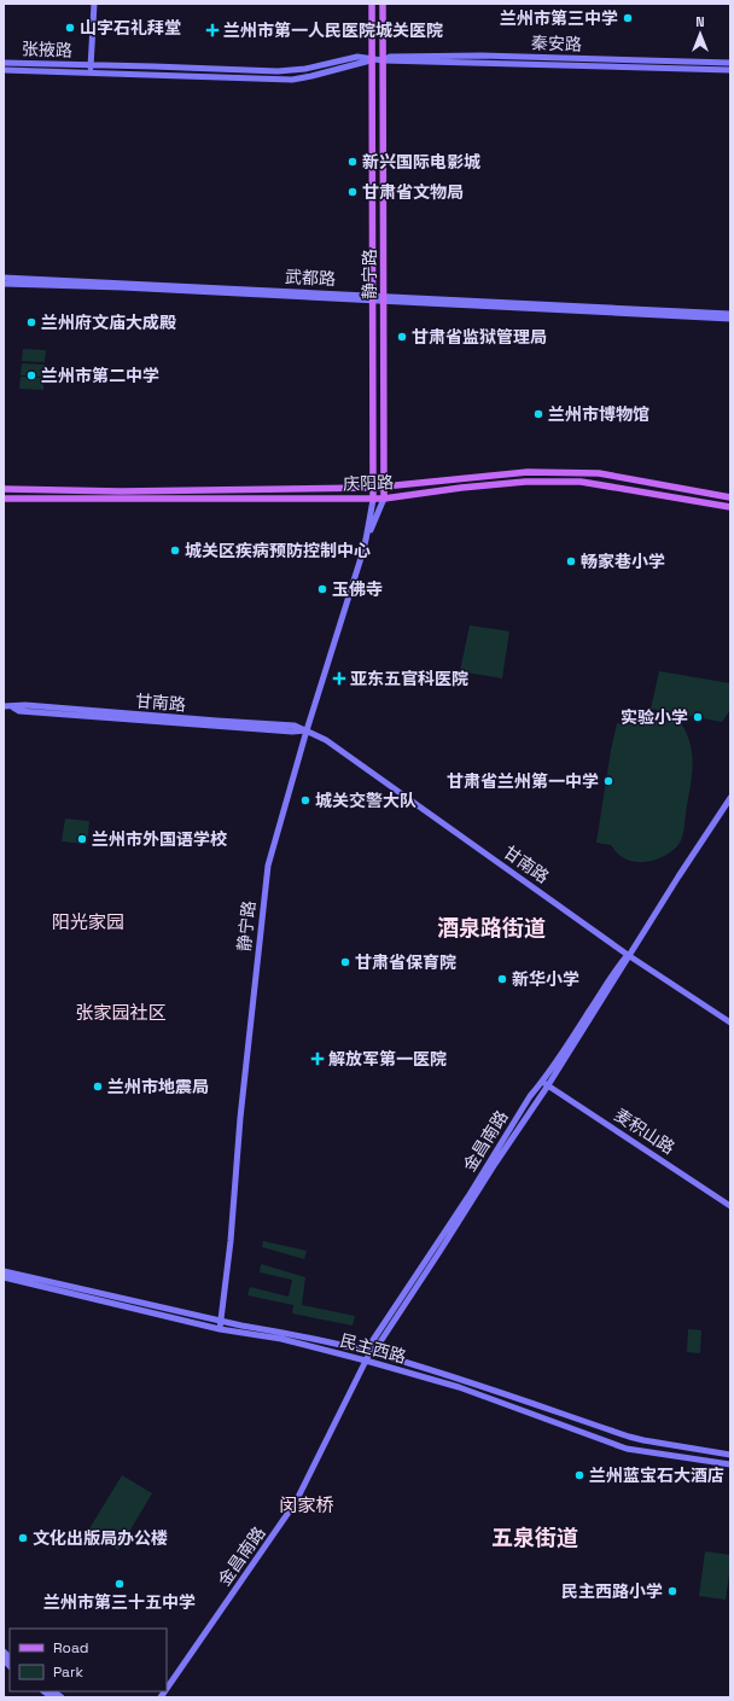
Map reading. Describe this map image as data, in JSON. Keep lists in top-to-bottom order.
{
  "streets": {
    "main road": [
      "秦安路",
      "张掖路",
      "静宁路",
      "武都路",
      "庆阳路",
      "甘南路",
      "麦积山路",
      "金昌南路",
      "民主西路"
    ]
  },
  "crossings": [
    ["秦安路", "张掖路"],
    ["秦安路", "静宁路"],
    ["静宁路", "武都路"],
    ["静宁路", "庆阳路"],
    ["静宁路", "甘南路"],
    ["静宁路", "民主西路"],
    ["甘南路", "金昌南路"],
    ["麦积山路", "金昌南路"],
    ["金昌南路", "民主西路"]
  ],
  "districts": [
    "阳光家园",
    "酒泉路街道",
    "张家园社区",
    "闵家桥",
    "五泉街道"
  ],
  "places": {
    "other": [
      "兰州市第三中学",
      "山字石礼拜堂",
      "新兴国际电影城",
      "甘肃省文物局",
      "兰州府文庙大成殿",
      "甘肃省监狱管理局",
      "兰州市第二中学",
      "兰州市博物馆",
      "城关区疾病预防控制中心",
      "畅家巷小学",
      "玉佛寺",
      "实验小学",
      "甘肃省兰州第一中学",
      "城关交警大队",
      "兰州市外国语学校",
      "甘肃省保育院",
      "新华小学",
      "兰州市地震局",
      "兰州蓝宝石大酒店",
      "文化出版局办公楼",
      "兰州市第三十五中学",
      "民主西路小学"
    ],
    "health": ["兰州市第一人民医院城关医院", "亚东五官科医院", "解放军第一医院"]
  },
  "legend": ["Road", "Park"],
  "north": "top"
}
